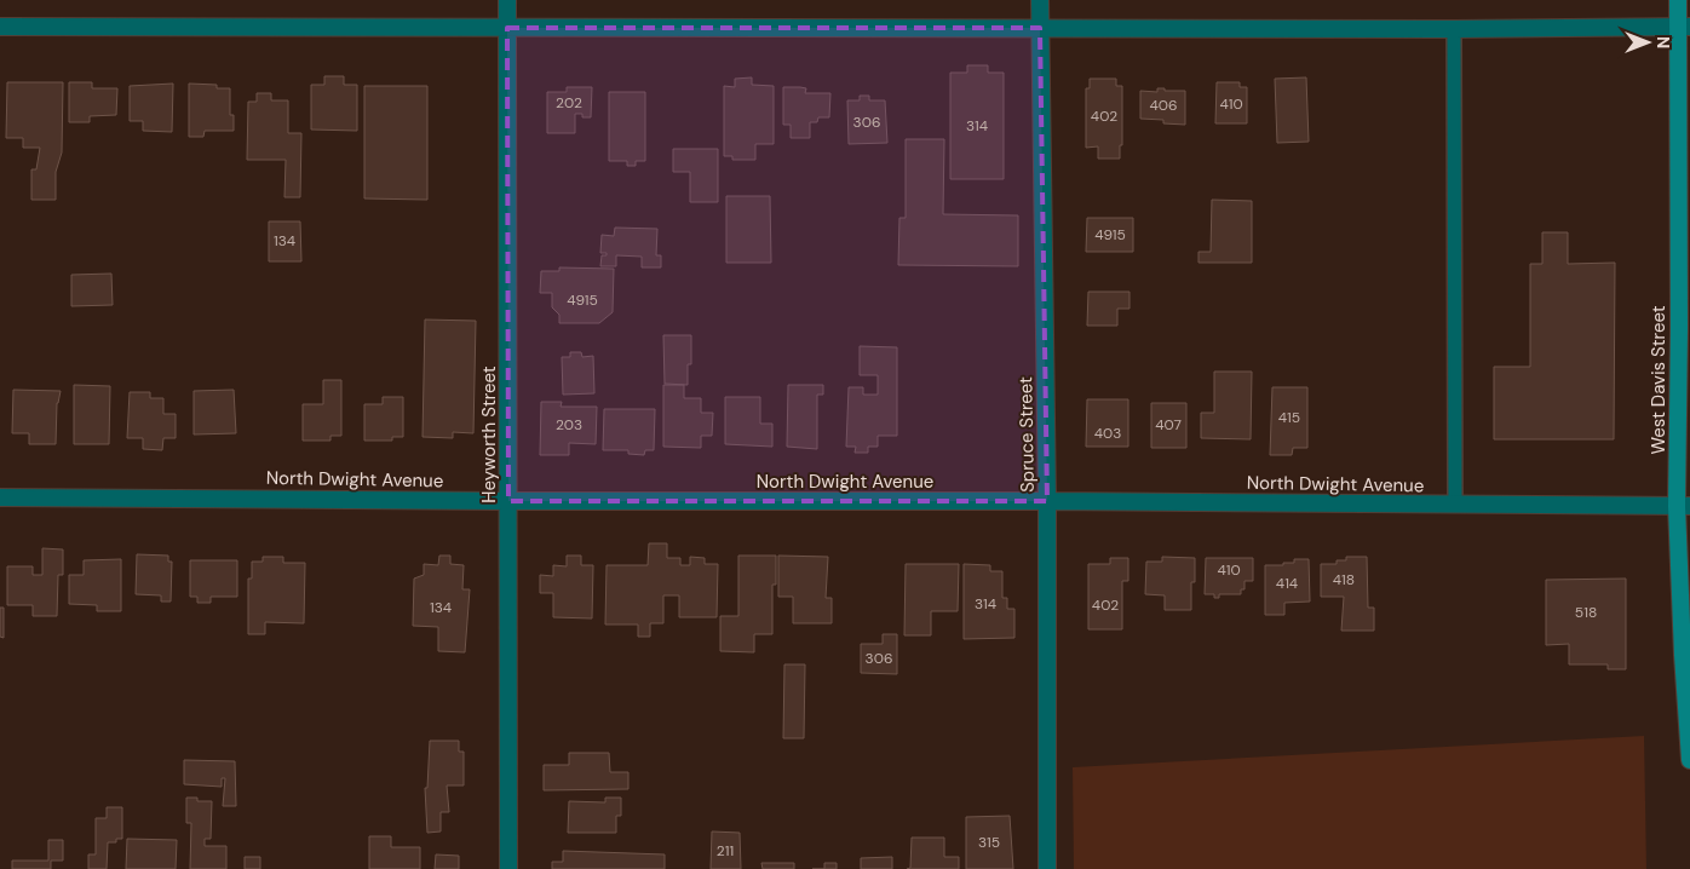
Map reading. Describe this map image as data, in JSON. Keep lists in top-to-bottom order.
{
  "streets": {
    "main road": ["West Davis Street"],
    "street": ["Heyworth Street", "Spruce Street", "North Dwight Avenue"]
  },
  "crossings": [
    ["West Davis Street", "North Dwight Avenue"],
    ["Heyworth Street", "North Dwight Avenue"],
    ["Spruce Street", "North Dwight Avenue"]
  ],
  "house_numbers": [
    "202",
    "410",
    "406",
    "402",
    "306",
    "314",
    "4915",
    "134",
    "4915",
    "415",
    "203",
    "407",
    "403",
    "410",
    "418",
    "414",
    "314",
    "402",
    "134",
    "518",
    "306",
    "315",
    "211"
  ],
  "north": "right"
}
